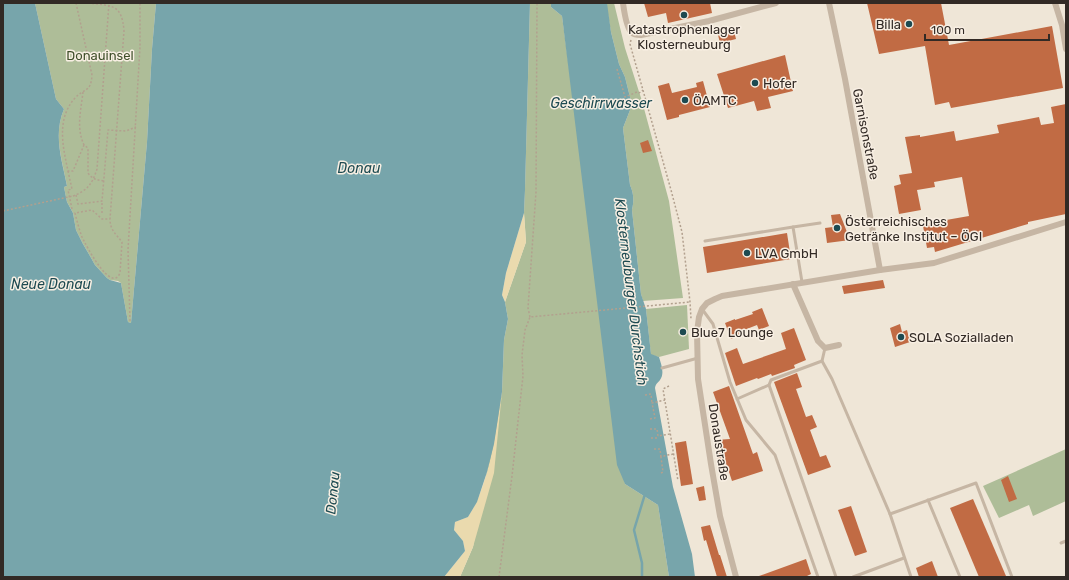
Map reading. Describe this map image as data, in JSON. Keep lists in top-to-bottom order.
{
  "streets": {
    "street": ["Garnisonstraße", "Donaustraße"]
  },
  "water": [
    "Geschirrwasser",
    "Donau",
    "Neue Donau",
    "Klosterneuburger Durchstich"
  ],
  "parks": ["Donauinsel"],
  "places": [
    "Katastrophenlager Klosterneuburg",
    "Billa",
    "Hofer",
    "ÖAMTC",
    "Österreichisches Getränke Institut – ÖGI",
    "LVA GmbH",
    "Blue7 Lounge",
    "SOLA Sozialladen"
  ],
  "scale_bar": "100 m"
}
